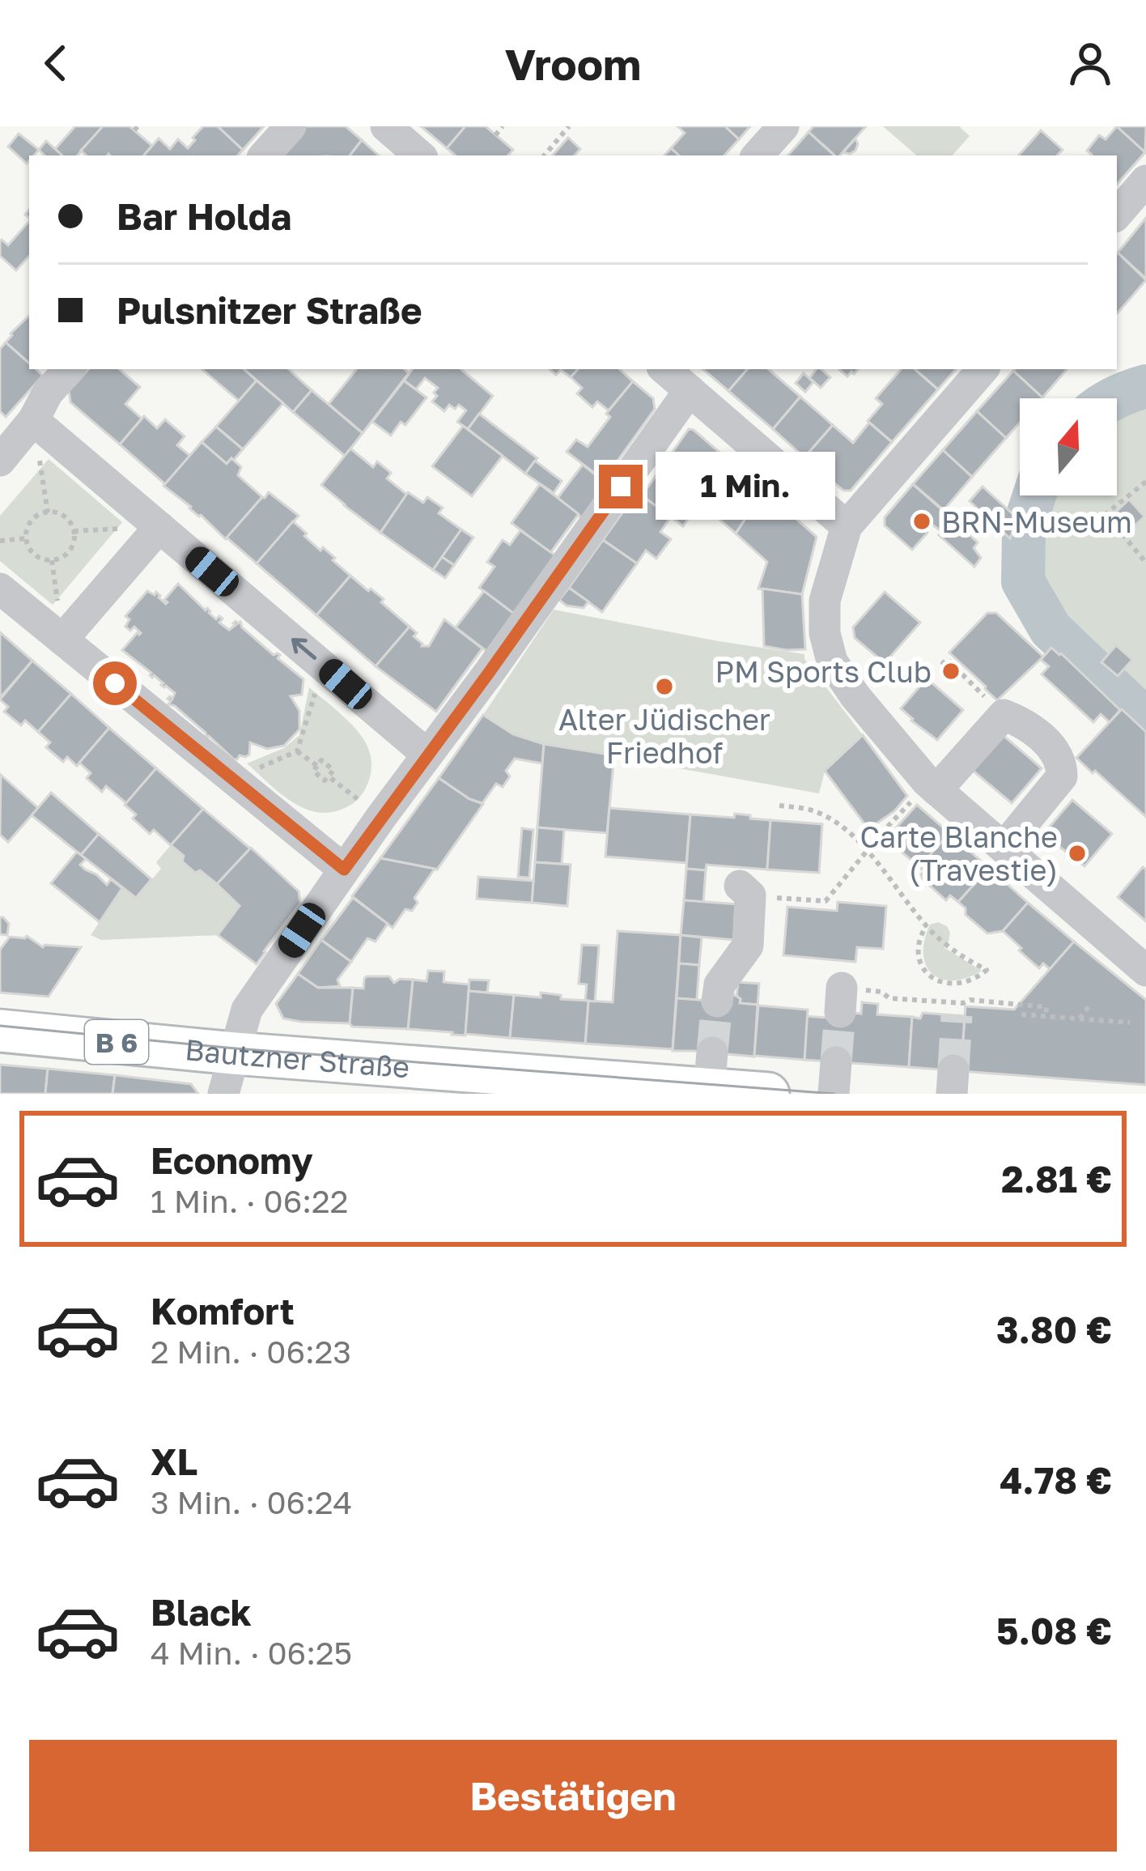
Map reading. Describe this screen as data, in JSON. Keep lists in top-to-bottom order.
{
  "streets": {
    "main road": ["B 6", "Bautzner Straße"]
  },
  "places": [
    "BRN-Museum",
    "PM Sports Club",
    "Alter Jüdischer Friedhof",
    "Carte Blanche (Travestie)"
  ],
  "north": "top",
  "page": {
    "header": "Vroom",
    "banner": ["Bar Holda", "Pulsnitzer Straße"],
    "bubble": "1 Min.",
    "list": [
      {
        "name": "Economy",
        "note": "1 Min. · 06:22",
        "value": "2.81 €"
      },
      {
        "name": "Komfort",
        "note": "2 Min. · 06:23",
        "value": "3.80 €"
      },
      {
        "name": "XL",
        "note": "3 Min. · 06:24",
        "value": "4.78 €"
      },
      {
        "name": "Black",
        "note": "4 Min. · 06:25",
        "value": "5.08 €"
      }
    ],
    "buttons": "Bestätigen"
  }
}
